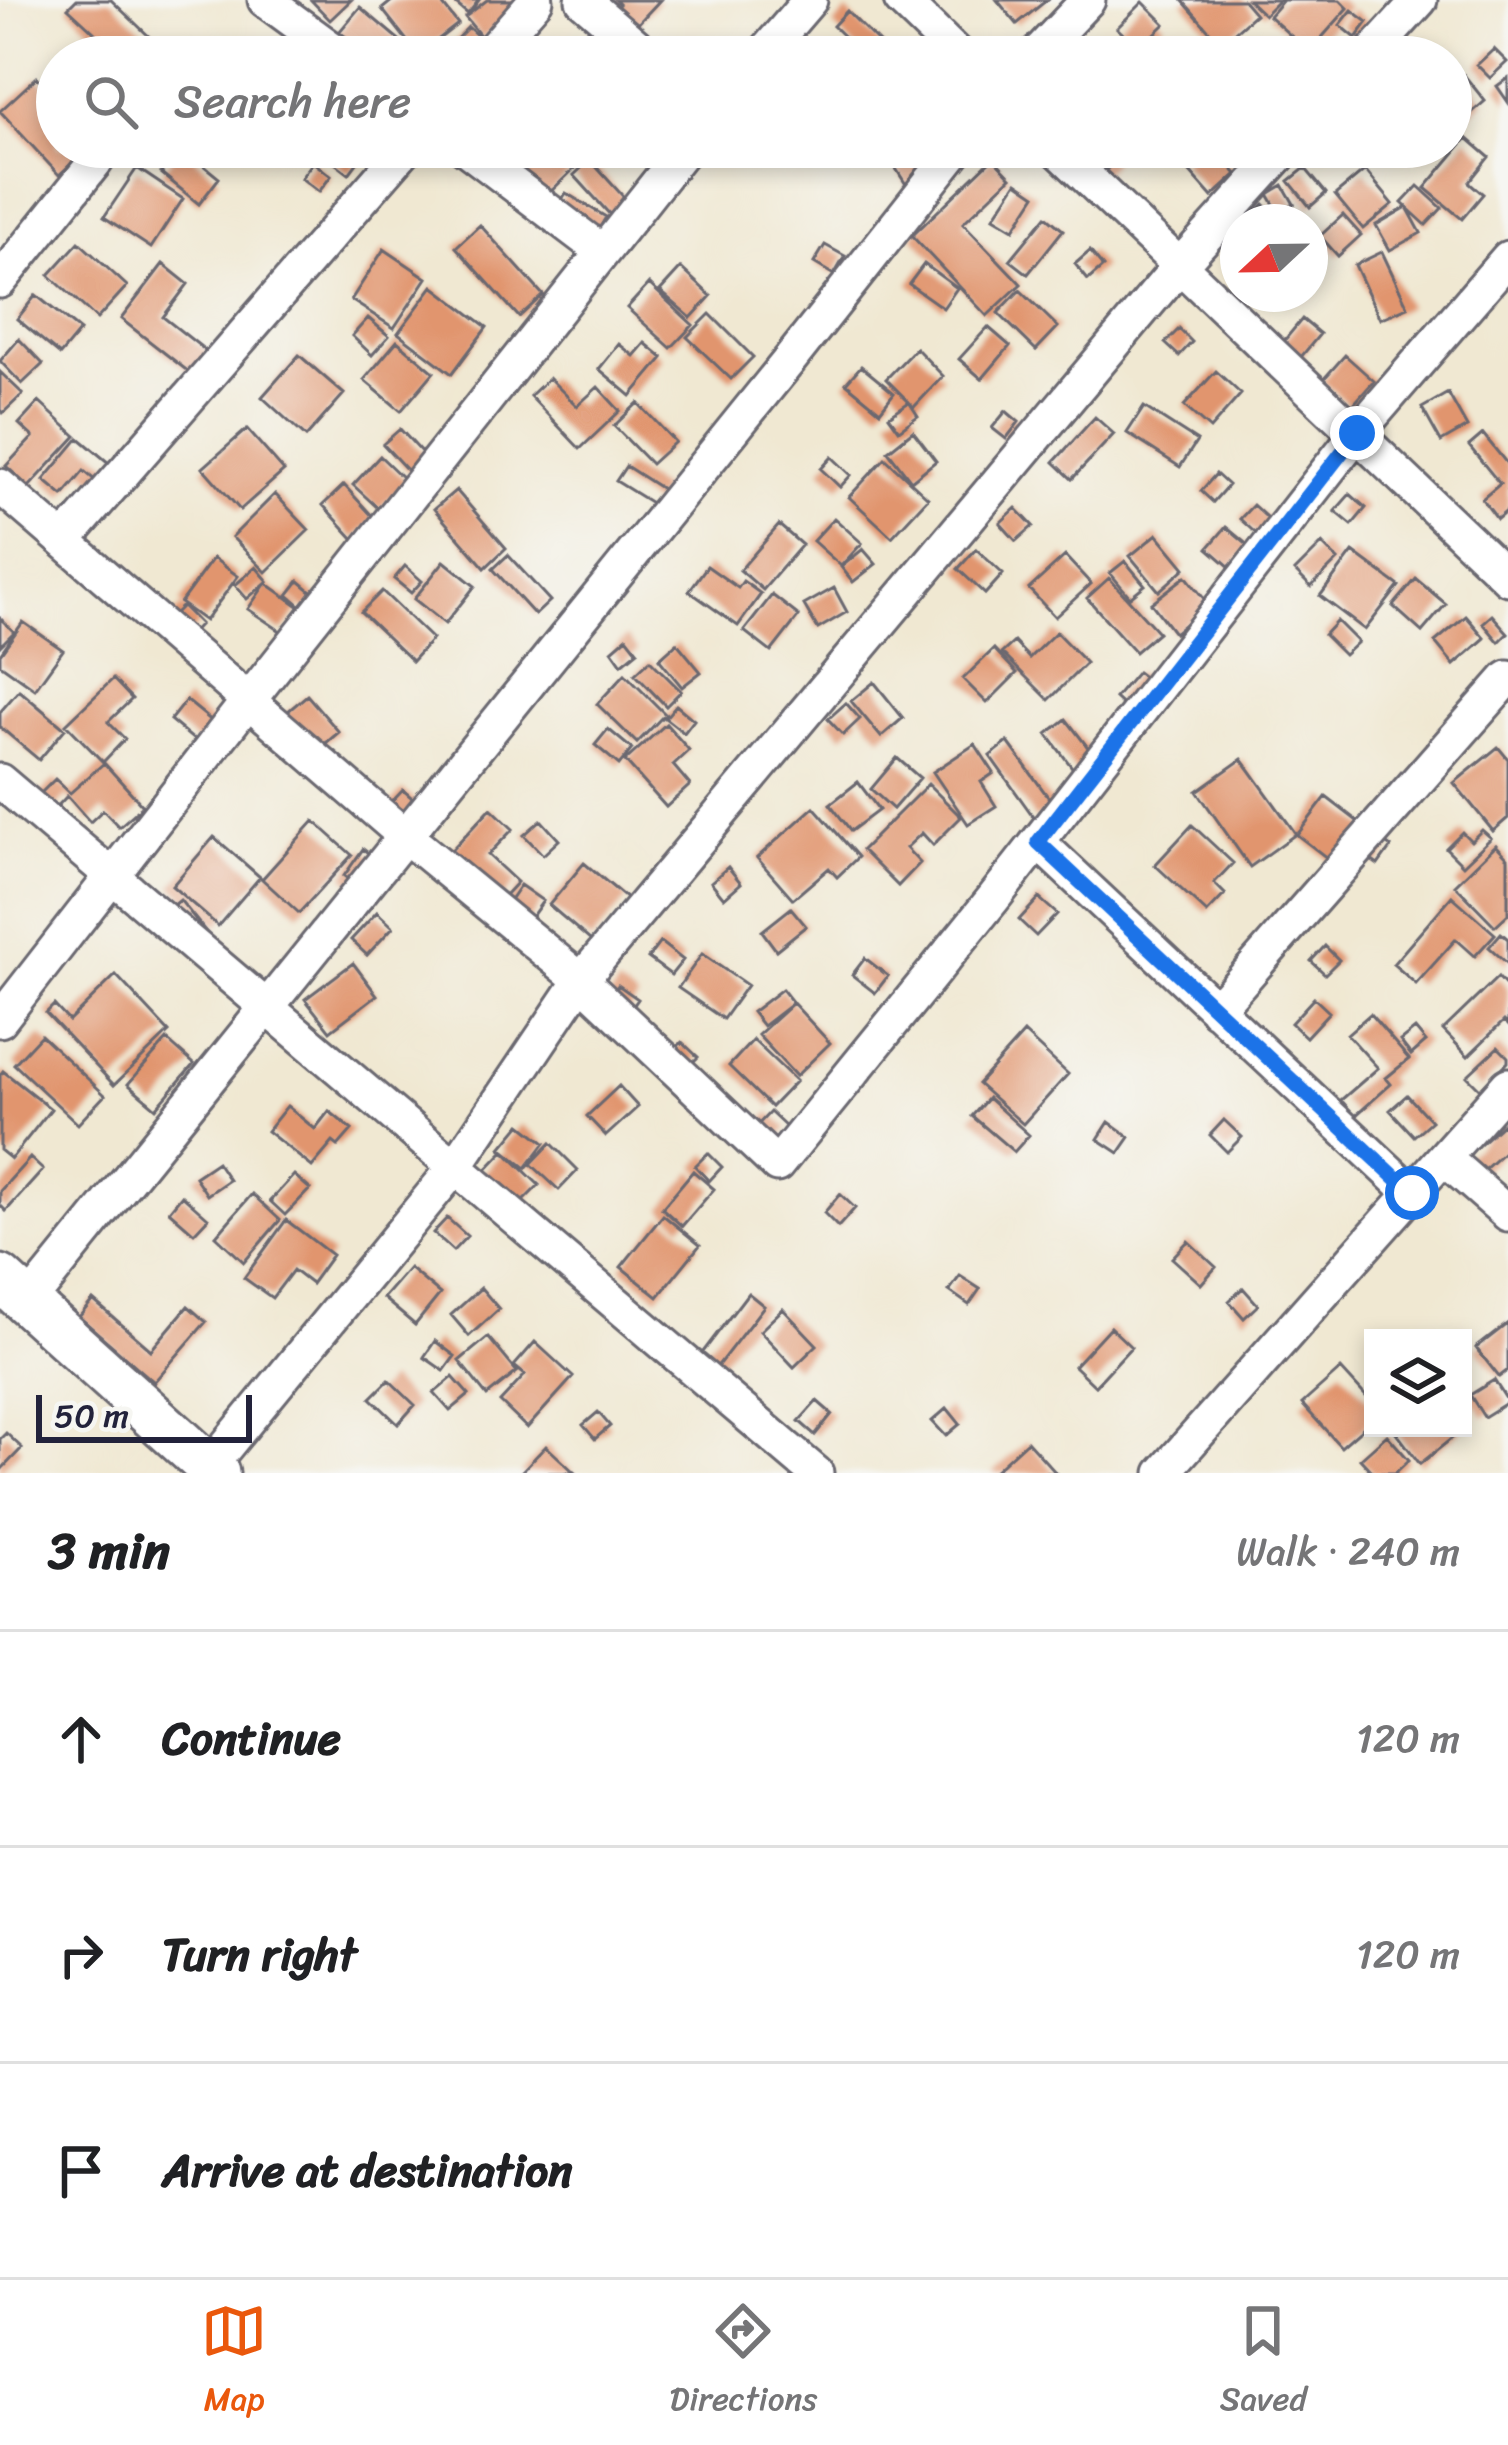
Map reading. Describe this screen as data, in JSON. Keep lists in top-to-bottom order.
{
  "scale_bar": "50 m",
  "north": "left",
  "page": {
    "search": "Search here",
    "scale": "50 m",
    "heading": ["3 min", "Walk · 240 m"],
    "list": [
      ["Continue", "120 m"],
      ["Turn right", "120 m"],
      "Arrive at destination"
    ],
    "nav": ["Map", "Directions", "Saved"]
  }
}
